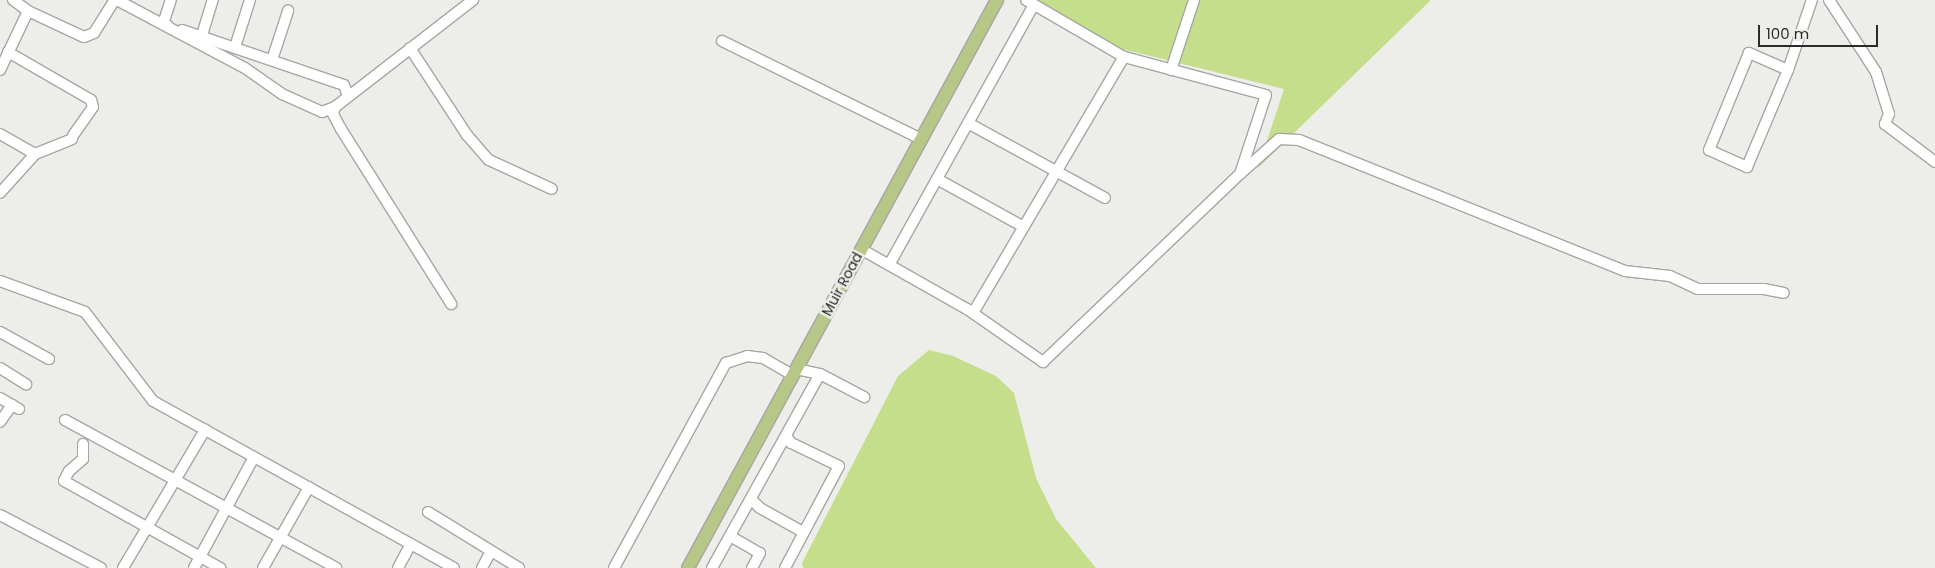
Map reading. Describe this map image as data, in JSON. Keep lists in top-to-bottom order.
{
  "streets": {
    "main road": ["Muir Road"]
  },
  "scale_bar": "100 m"
}
